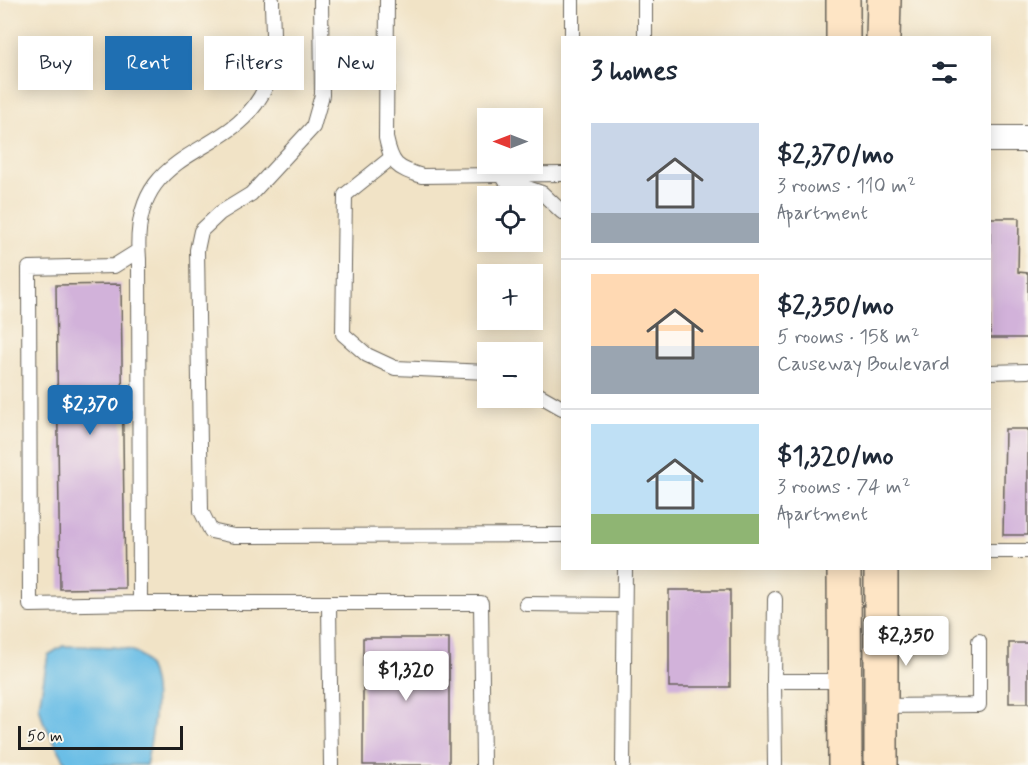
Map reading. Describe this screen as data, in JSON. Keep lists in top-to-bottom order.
{
  "scale_bar": "50 m",
  "north": "left",
  "page": {
    "chip": [
      "Buy",
      "Rent",
      "Filters",
      "New"
    ],
    "heading": "3 homes",
    "map_buttons": ["+", "−"],
    "list": [
      {
        "name": "$2,370/mo",
        "note": "3 rooms · 110 m² · Apartment"
      },
      {
        "name": "$2,350/mo",
        "note": "5 rooms · 158 m² · Causeway Boulevard"
      },
      {
        "name": "$1,320/mo",
        "note": "3 rooms · 74 m² · Apartment"
      }
    ],
    "price": ["$2,370", "$2,350", "$1,320"],
    "scale": "50 m"
  }
}
